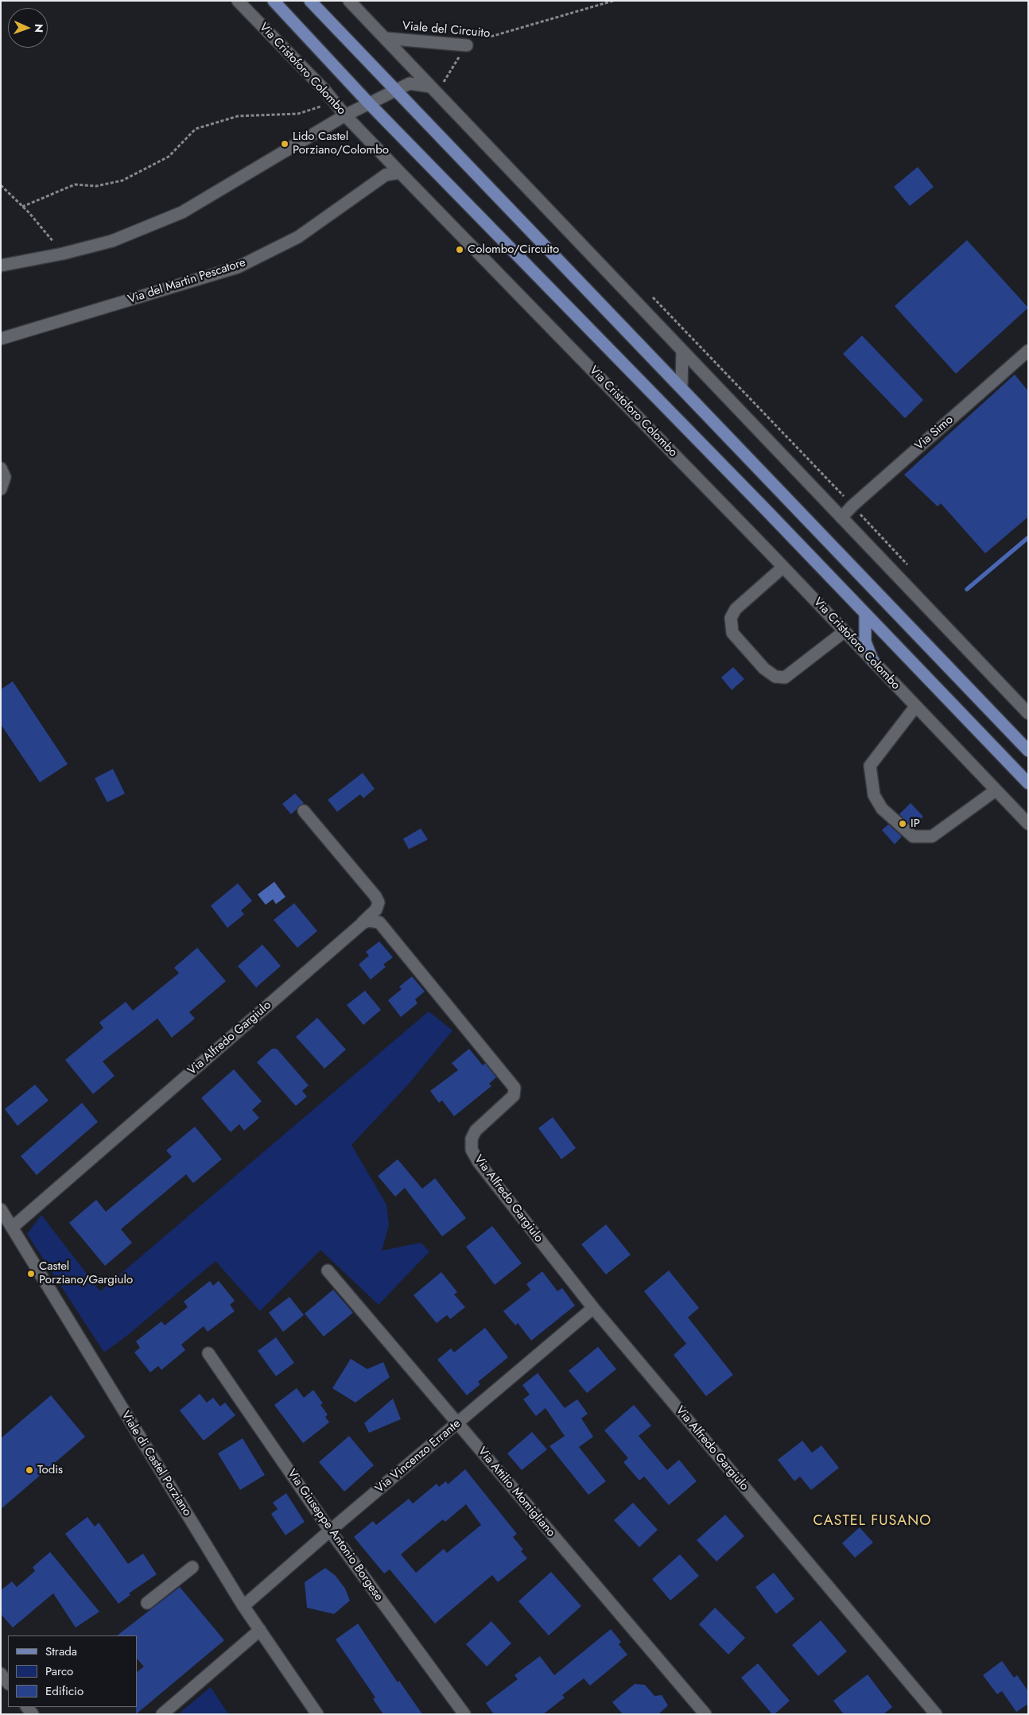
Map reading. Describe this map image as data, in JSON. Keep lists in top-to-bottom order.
{
  "streets": {
    "street": [
      "Viale del Circuito",
      "Via Cristoforo Colombo",
      "Via del Martin Pescatore",
      "Via Simo",
      "Via Alfredo Gargiulo",
      "Via Vincenzo Errante",
      "Viale di Castel Porziano",
      "Via Attilio Momigliano",
      "Via Giuseppe Antonio Borgese"
    ]
  },
  "crossings": [
    ["Via Cristoforo Colombo", "Via del Martin Pescatore"],
    ["Via Alfredo Gargiulo", "Via Vincenzo Errante"],
    ["Via Alfredo Gargiulo", "Viale di Castel Porziano"],
    ["Via Vincenzo Errante", "Viale di Castel Porziano"],
    ["Via Vincenzo Errante", "Via Attilio Momigliano"],
    ["Via Vincenzo Errante", "Via Giuseppe Antonio Borgese"]
  ],
  "districts": ["CASTEL FUSANO"],
  "places": [
    "Lido Castel Porziano/Colombo",
    "Colombo/Circuito",
    "IP",
    "Castel Porziano/Gargiulo",
    "Todis"
  ],
  "legend": ["Strada", "Parco", "Edificio"],
  "north": "right"
}
